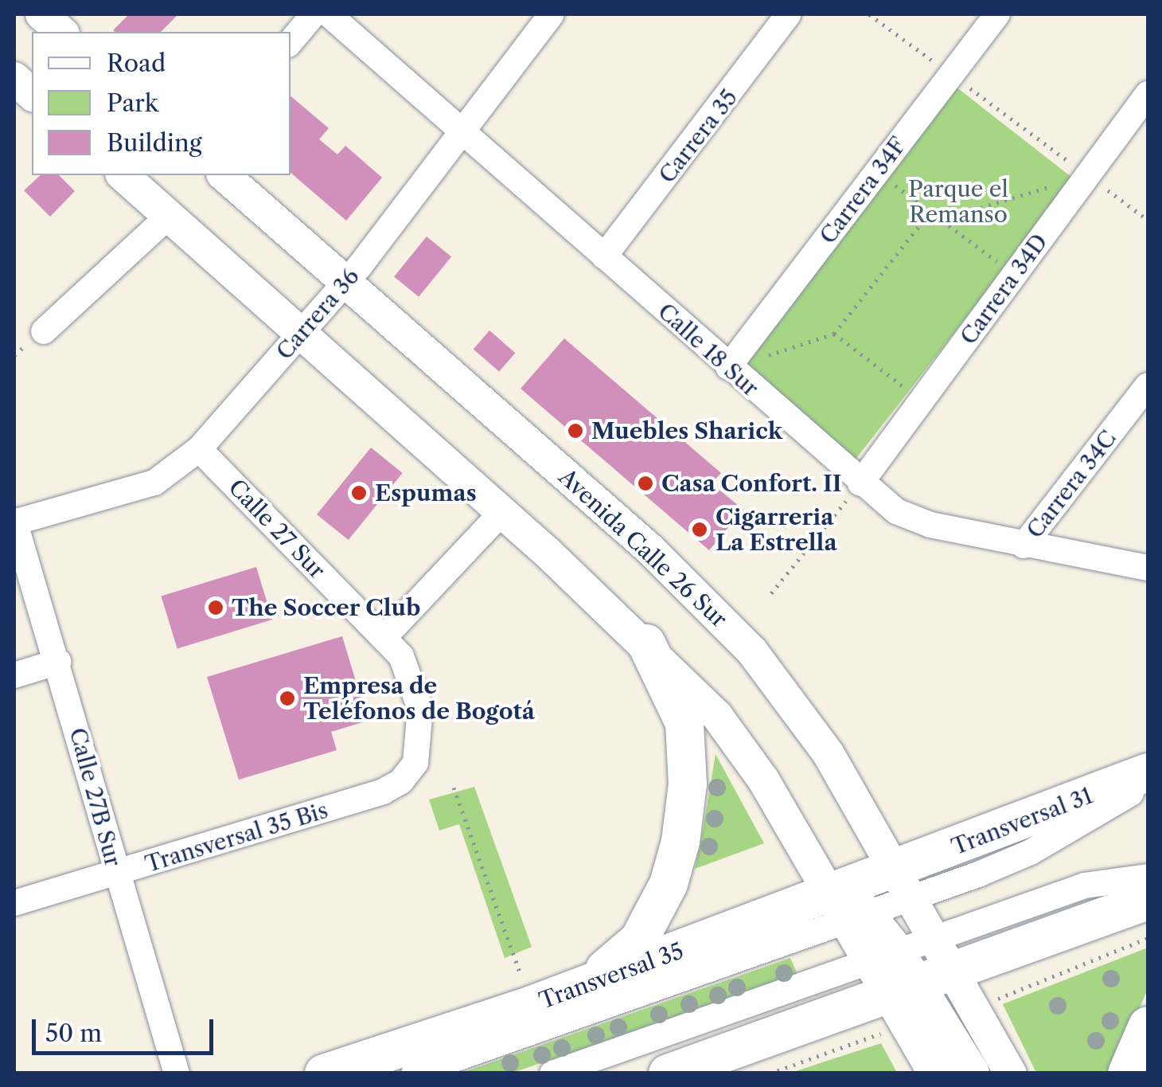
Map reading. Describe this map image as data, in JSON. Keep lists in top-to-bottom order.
{
  "streets": {
    "highway": ["Transversal 31", "Transversal 35"],
    "main road": ["Avenida Calle 26 Sur"],
    "street": [
      "Carrera 35",
      "Carrera 34F",
      "Carrera 34D",
      "Carrera 36",
      "Calle 18 Sur",
      "Carrera 34C",
      "Calle 27 Sur",
      "Calle 27B Sur",
      "Transversal 35 Bis"
    ]
  },
  "crossings": [
    ["Carrera 35", "Calle 18 Sur"],
    ["Carrera 34F", "Calle 18 Sur"],
    ["Carrera 34D", "Calle 18 Sur"],
    ["Carrera 36", "Calle 18 Sur"],
    ["Carrera 36", "Calle 27 Sur"],
    ["Carrera 36", "Avenida Calle 26 Sur"],
    ["Carrera 36", "Calle 27B Sur"],
    ["Calle 18 Sur", "Carrera 34C"],
    ["Calle 27 Sur", "Transversal 35 Bis"],
    ["Avenida Calle 26 Sur", "Transversal 31"],
    ["Avenida Calle 26 Sur", "Transversal 35"],
    ["Calle 27B Sur", "Transversal 35 Bis"],
    ["Transversal 31", "Transversal 35"]
  ],
  "parks": ["Parque el Remanso"],
  "places": [
    "Muebles Sharick",
    "Casa Confort. II",
    "Espumas",
    "Cigarreria La Estrella",
    "The Soccer Club",
    "Empresa de Teléfonos de Bogotá"
  ],
  "legend": ["Road", "Park", "Building"],
  "scale_bar": "50 m"
}
